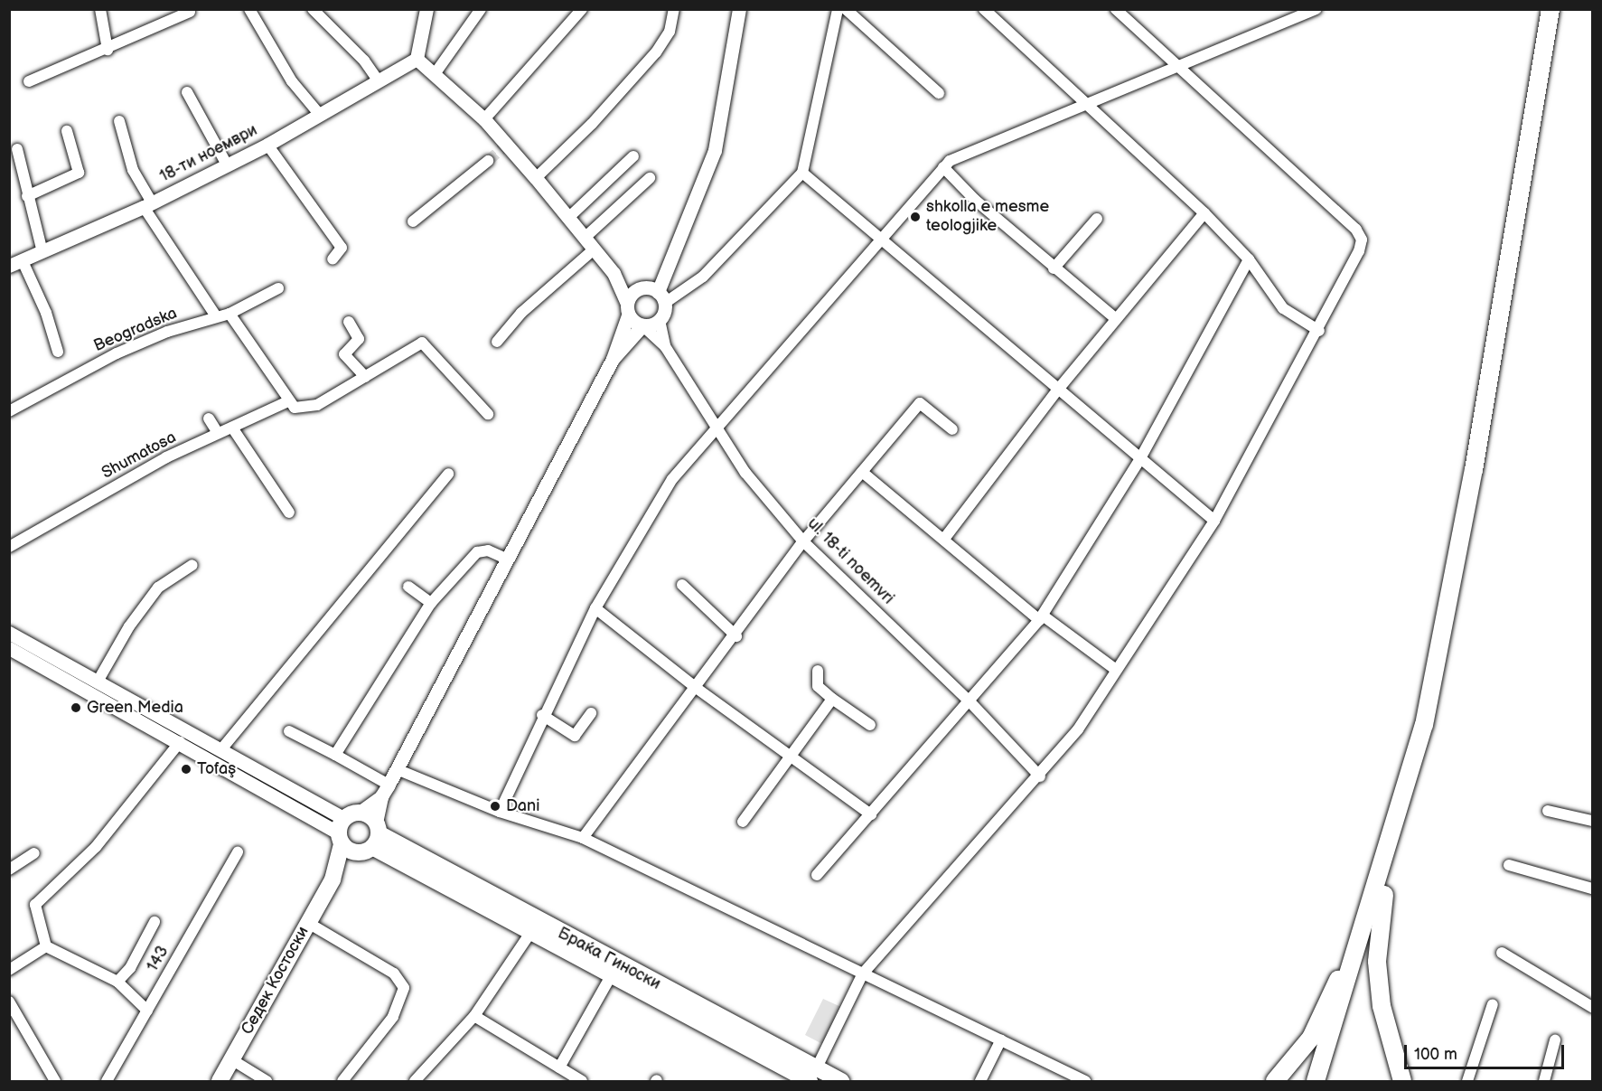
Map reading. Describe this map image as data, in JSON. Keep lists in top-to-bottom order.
{
  "streets": {
    "main road": ["Браќа Гиноски", "Седек Костоски"],
    "street": [
      "18-ти ноември",
      "Beogradska",
      "Shumatosa",
      "ul. 18-ti noemvri",
      "143"
    ]
  },
  "places": [
    "shkolla e mesme teologjike",
    "Green Media",
    "Tofaş",
    "Dani"
  ],
  "scale_bar": "100 m"
}
